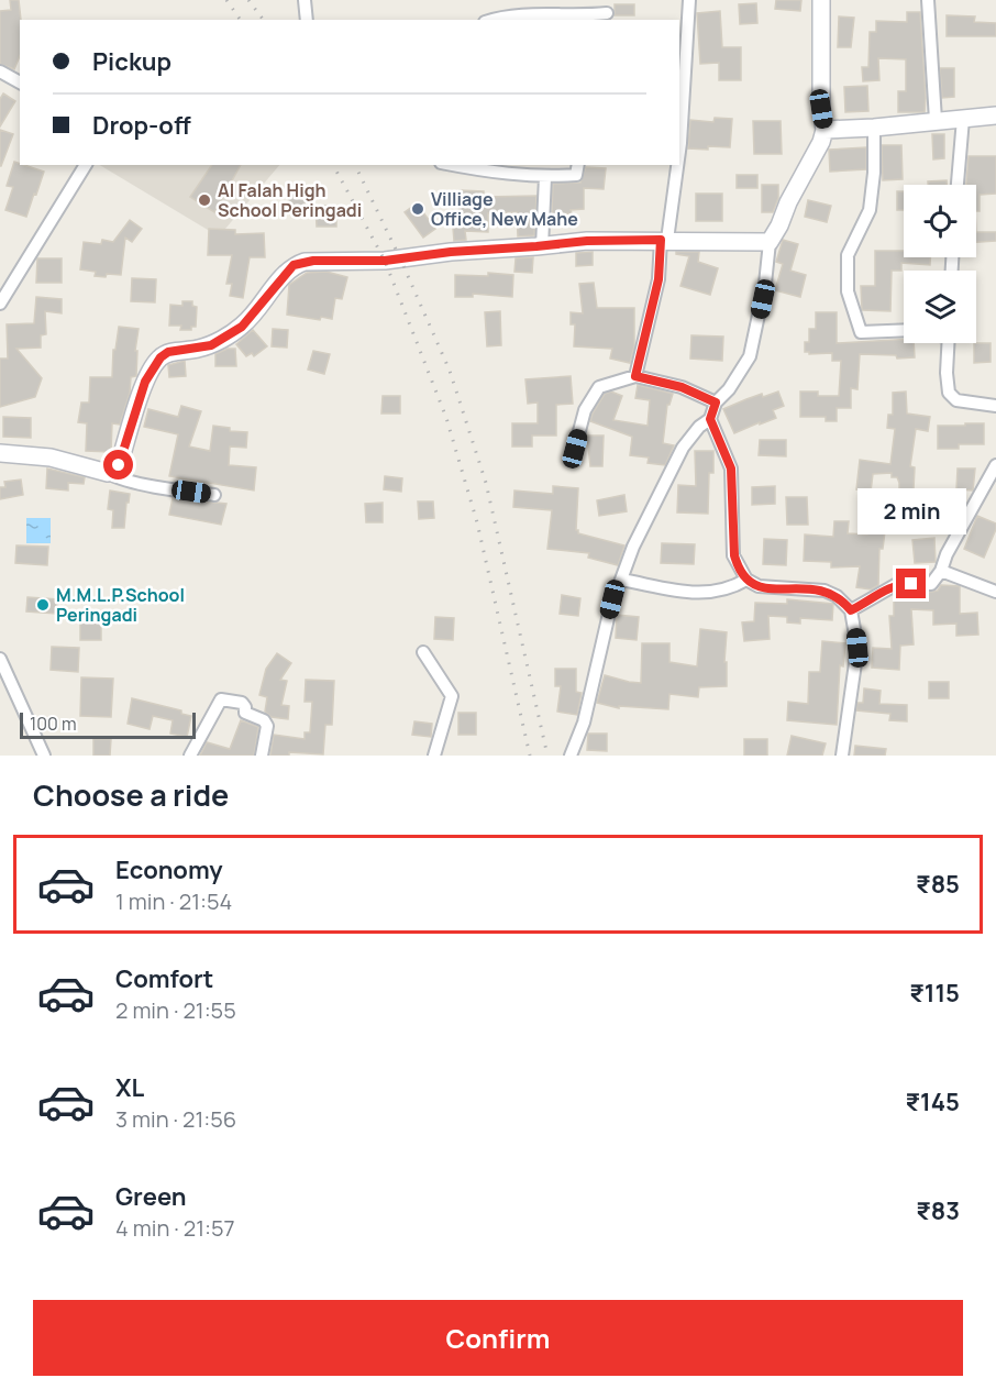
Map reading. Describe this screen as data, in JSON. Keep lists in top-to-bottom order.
{
  "places": ["Al Falah High School Peringadi", "Villiage Office, New Mahe", "M.M.L.P.School Peringadi"],
  "scale_bar": "100 m",
  "page": {
    "banner": ["Pickup", "Drop-off"],
    "bubble": "2 min",
    "scale": "100 m",
    "heading": "Choose a ride",
    "list": [
      {
        "name": "Economy",
        "note": "1 min · 21:54",
        "value": "₹85"
      },
      {
        "name": "Comfort",
        "note": "2 min · 21:55",
        "value": "₹115"
      },
      {
        "name": "XL",
        "note": "3 min · 21:56",
        "value": "₹145"
      },
      {
        "name": "Green",
        "note": "4 min · 21:57",
        "value": "₹83"
      }
    ],
    "buttons": "Confirm"
  }
}
